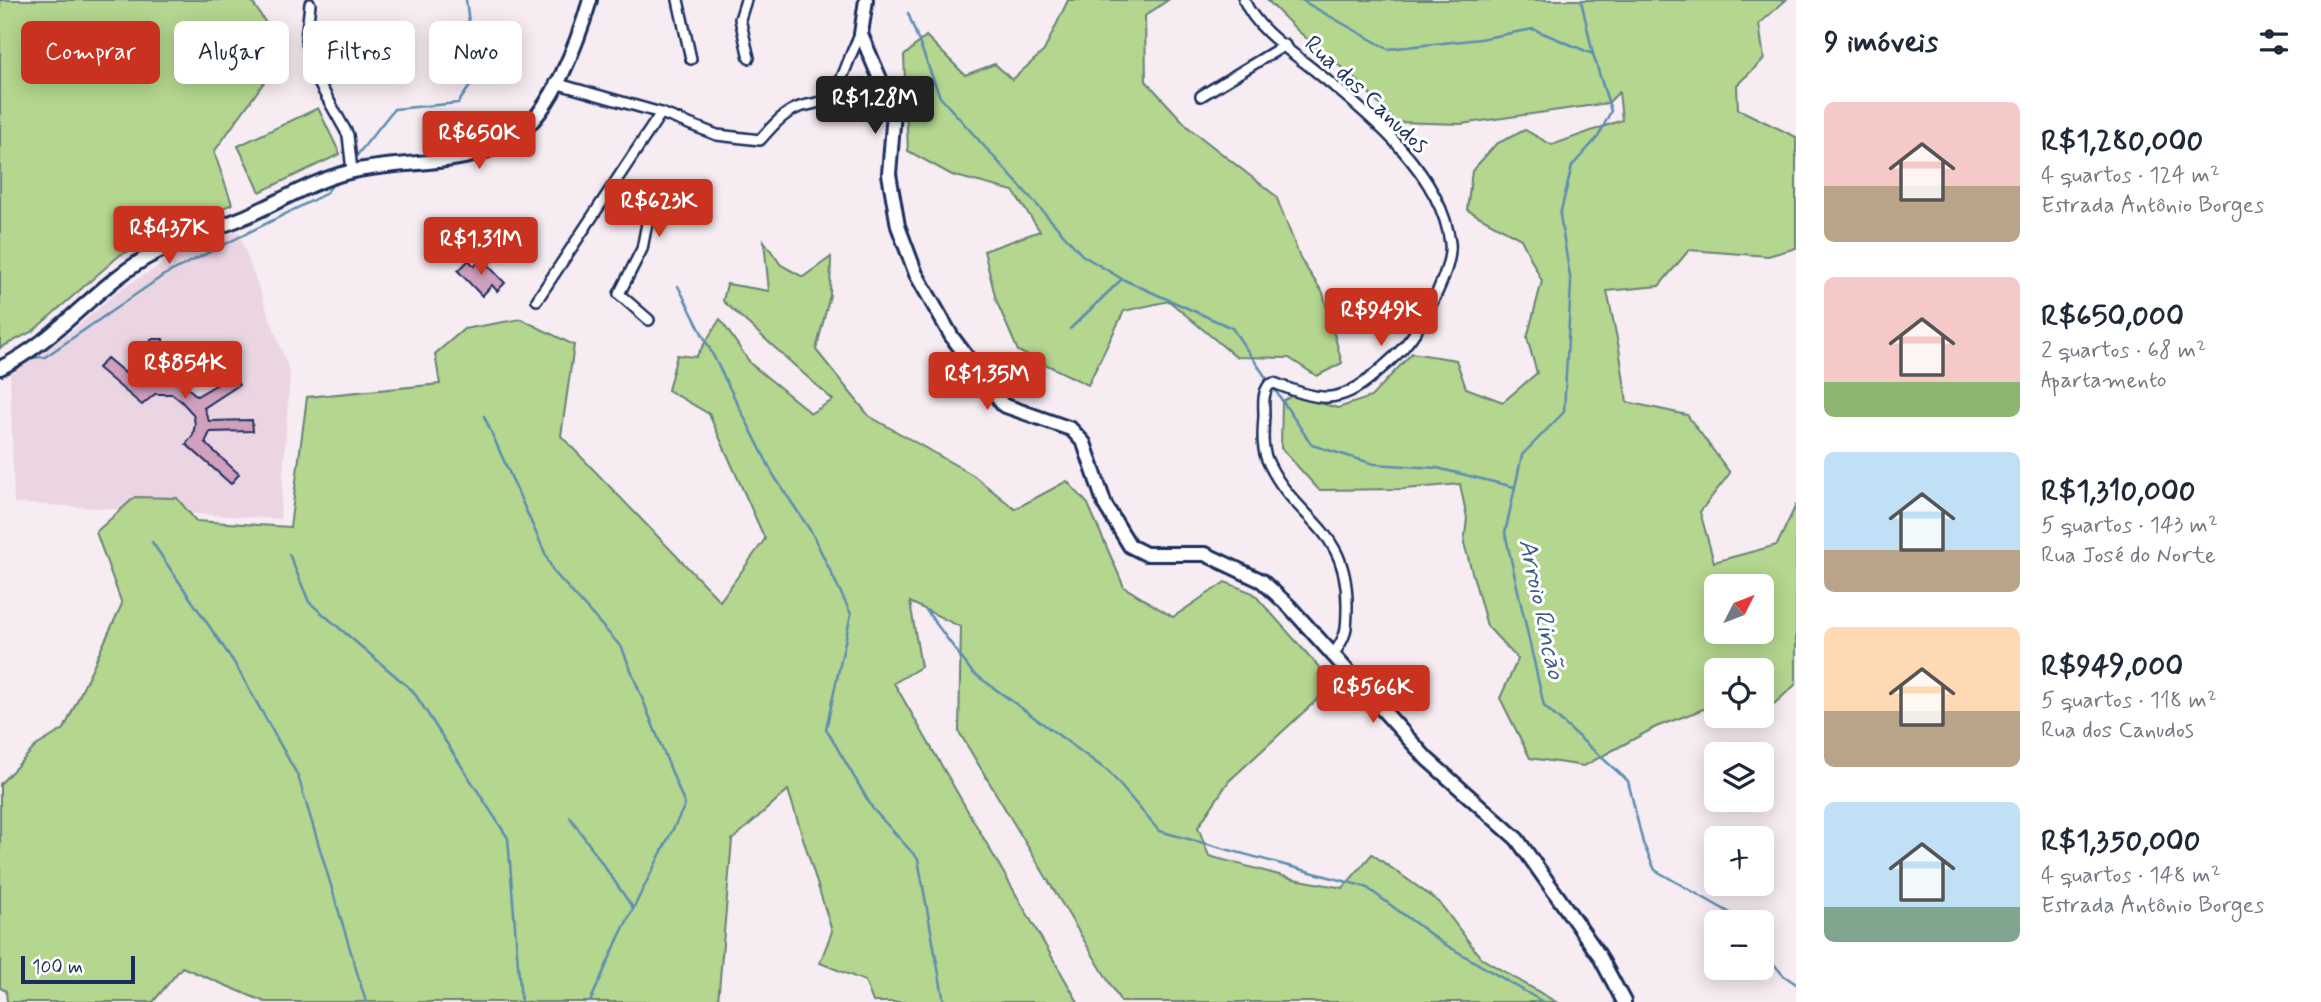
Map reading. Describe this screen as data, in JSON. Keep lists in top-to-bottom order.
{
  "streets": {
    "street": ["Rua dos Canudos"]
  },
  "water": ["Arroio Rincão"],
  "scale_bar": "100 m",
  "north": "top right",
  "page": {
    "heading": "9 imóveis",
    "chip": [
      "Comprar",
      "Alugar",
      "Filtros",
      "Novo"
    ],
    "price": [
      "R$1.28M",
      "R$650K",
      "R$623K",
      "R$437K",
      "R$1.31M",
      "R$949K",
      "R$854K",
      "R$1.35M",
      "R$566K"
    ],
    "list": [
      {
        "name": "R$1,280,000",
        "note": "4 quartos · 124 m² · Estrada Antônio Borges"
      },
      {
        "name": "R$650,000",
        "note": "2 quartos · 68 m² · Apartamento"
      },
      {
        "name": "R$1,310,000",
        "note": "5 quartos · 143 m² · Rua José do Norte"
      },
      {
        "name": "R$949,000",
        "note": "5 quartos · 118 m² · Rua dos Canudos"
      },
      {
        "name": "R$1,350,000",
        "note": "4 quartos · 148 m² · Estrada Antônio Borges"
      }
    ],
    "map_buttons": ["+", "−"],
    "scale": "100 m"
  }
}
